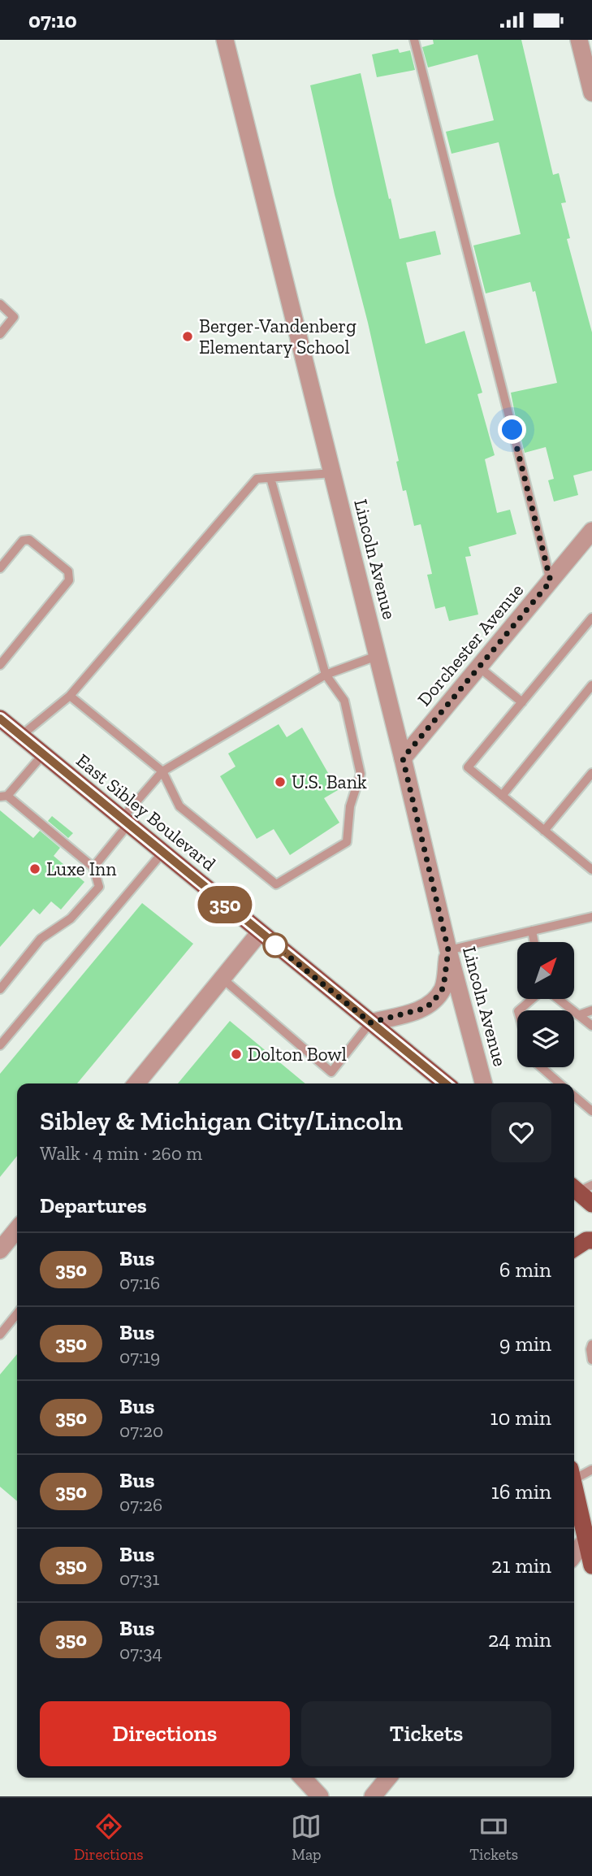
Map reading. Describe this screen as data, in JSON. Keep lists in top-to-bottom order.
{
  "streets": {
    "main road": ["East Sibley Boulevard"],
    "street": ["Lincoln Avenue", "Dorchester Avenue"]
  },
  "crossings": [
    ["Lincoln Avenue", "Dorchester Avenue"]
  ],
  "places": [
    "Berger-Vandenberg Elementary School",
    "U.S. Bank",
    "Luxe Inn",
    "Dolton Bowl"
  ],
  "lines": ["bus line 350"],
  "north": "top right",
  "page": {
    "status": "07:10",
    "on_map": "350",
    "heading": [
      ["Sibley & Michigan City/Lincoln", "Walk · 4 min · 260 m"],
      "Departures"
    ],
    "list": [
      {
        "mark": "350",
        "name": "Bus",
        "note": "07:16",
        "value": "6 min"
      },
      {
        "mark": "350",
        "name": "Bus",
        "note": "07:19",
        "value": "9 min"
      },
      {
        "mark": "350",
        "name": "Bus",
        "note": "07:20",
        "value": "10 min"
      },
      {
        "mark": "350",
        "name": "Bus",
        "note": "07:26",
        "value": "16 min"
      },
      {
        "mark": "350",
        "name": "Bus",
        "note": "07:31",
        "value": "21 min"
      },
      {
        "mark": "350",
        "name": "Bus",
        "note": "07:34",
        "value": "24 min"
      }
    ],
    "buttons": ["Directions", "Tickets"],
    "tabs": ["Directions", "Map", "Tickets"]
  }
}
